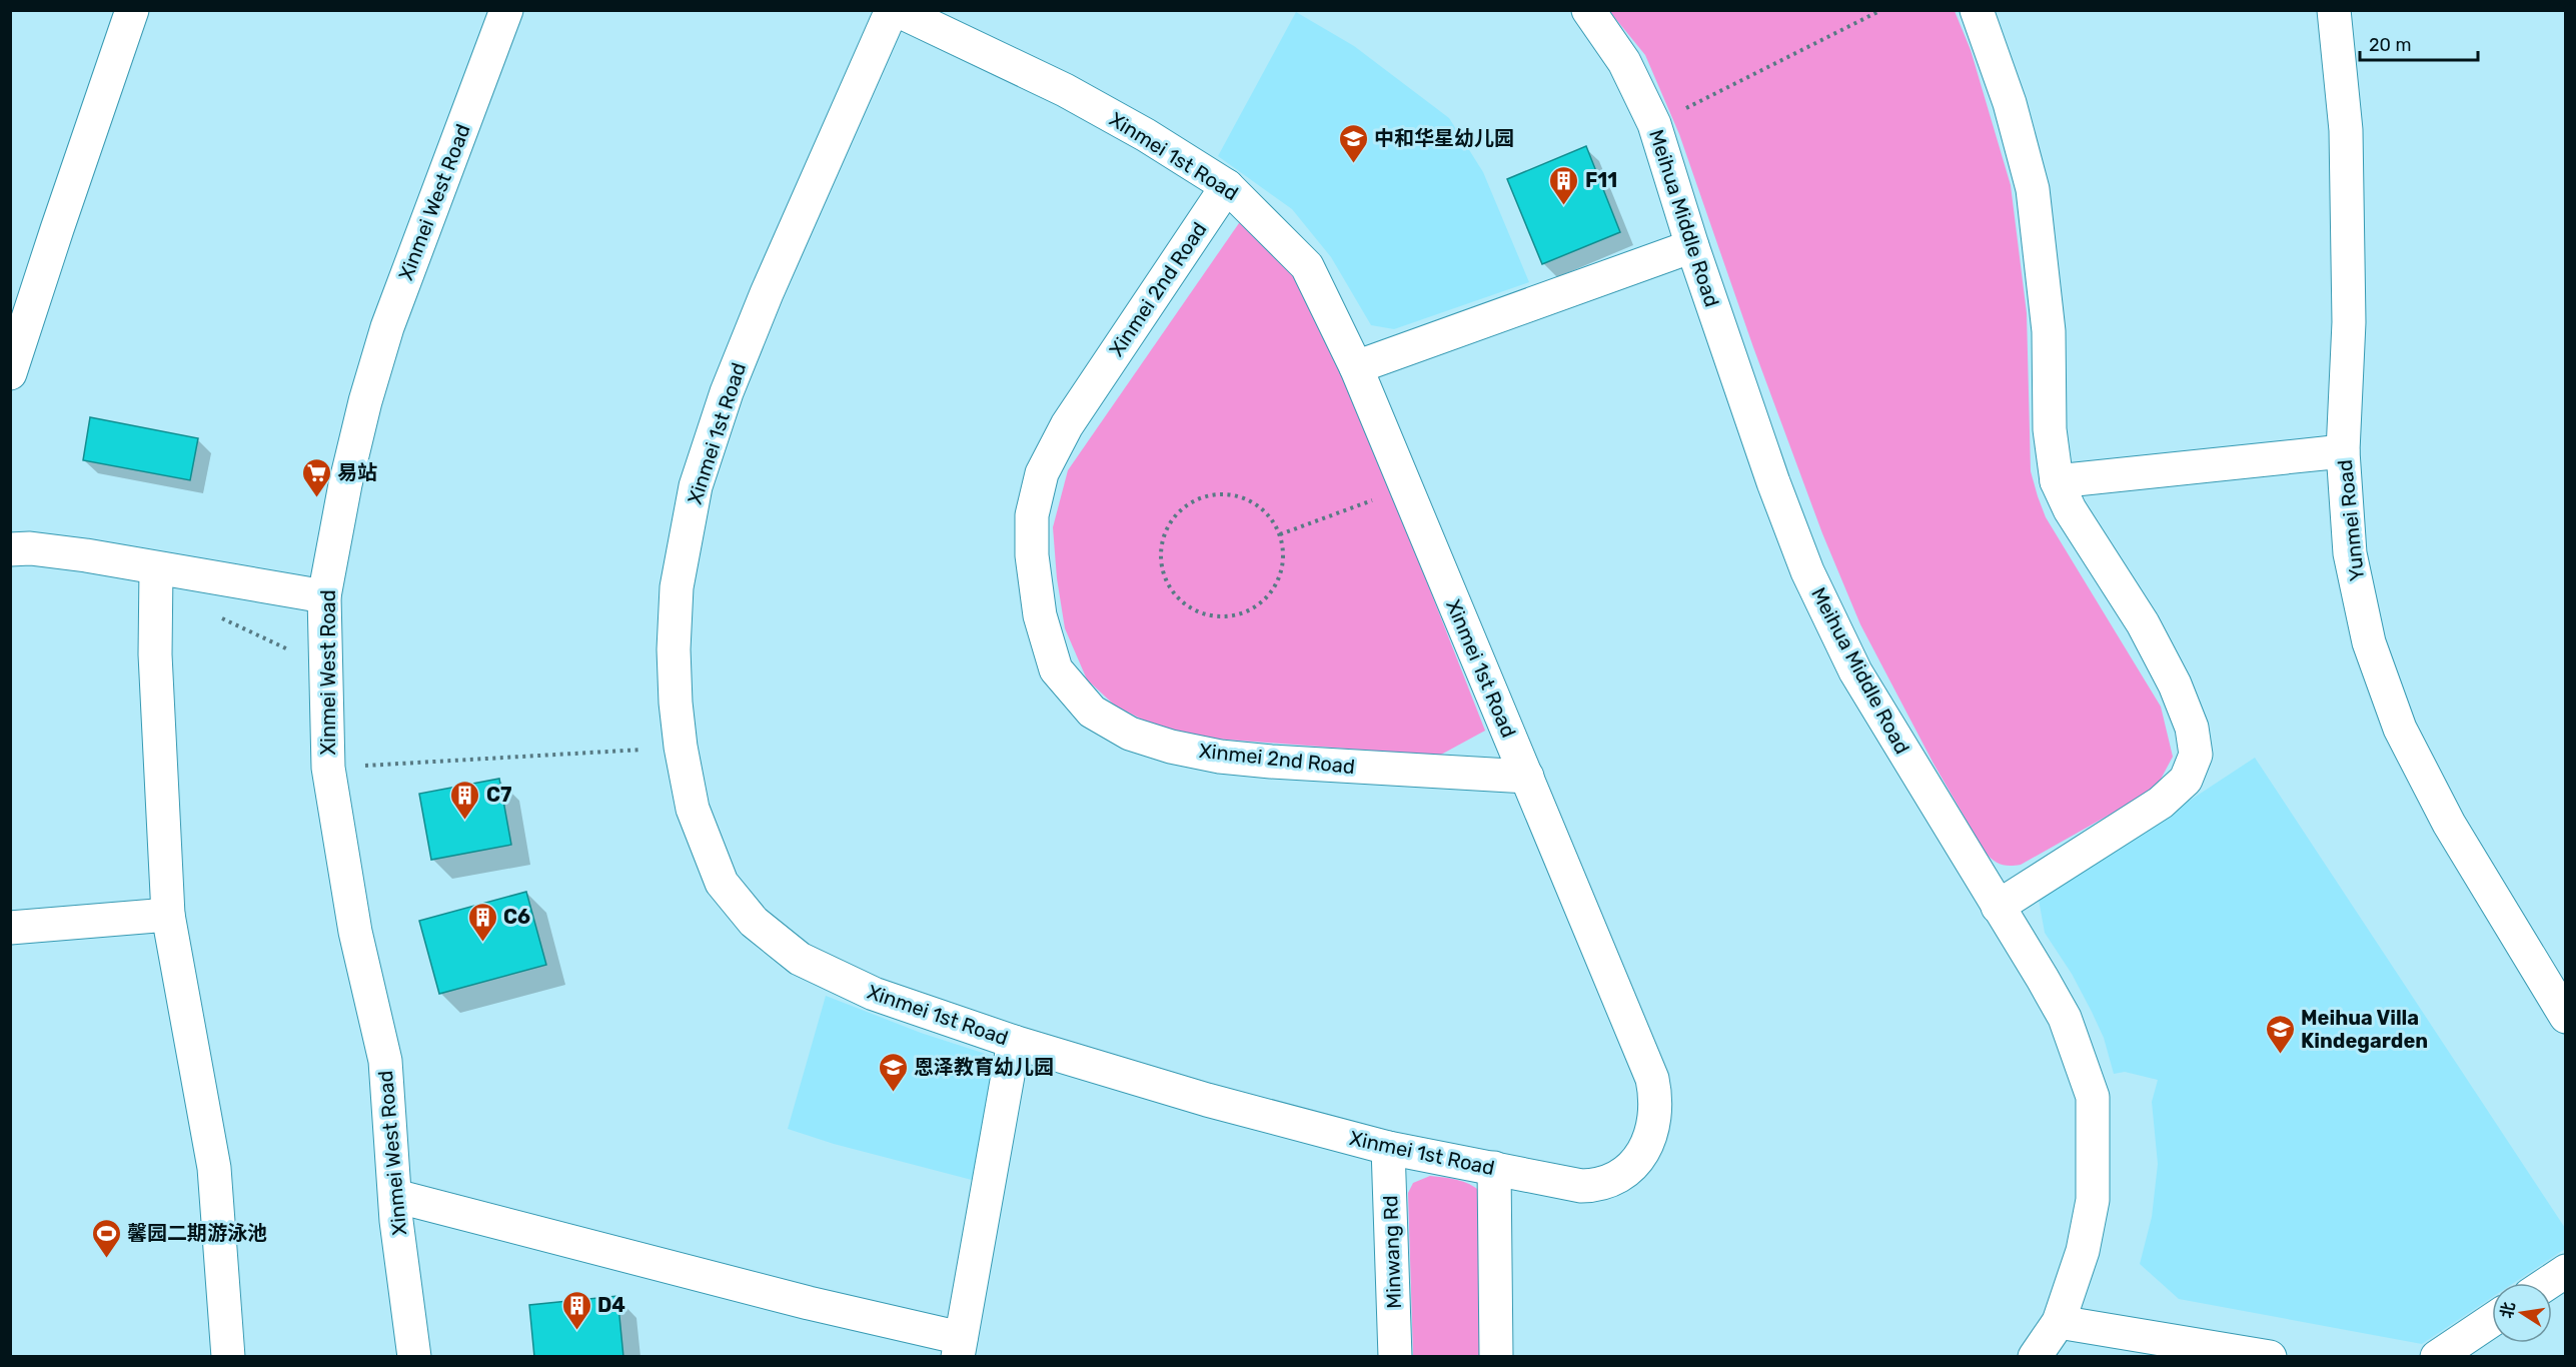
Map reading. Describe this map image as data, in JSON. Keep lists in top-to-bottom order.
{
  "streets": {
    "street": [
      "Xinmei 1st Road",
      "Xinmei West Road",
      "Meihua Middle Road",
      "Xinmei 2nd Road",
      "Yunmei Road",
      "Minwang Rd"
    ]
  },
  "crossings": [
    ["Xinmei 1st Road", "Xinmei 2nd Road"],
    ["Xinmei 1st Road", "Minwang Rd"]
  ],
  "places": {
    "school or university": ["中和华星幼儿园", "Meihua Villa Kindegarden", "恩泽教育幼儿园"],
    "building": [
      "F11",
      "C7",
      "C6",
      "D4"
    ],
    "supermarket": ["易站"],
    "sports": ["馨园二期游泳池"]
  },
  "scale_bar": "20 m",
  "north": "left"
}
